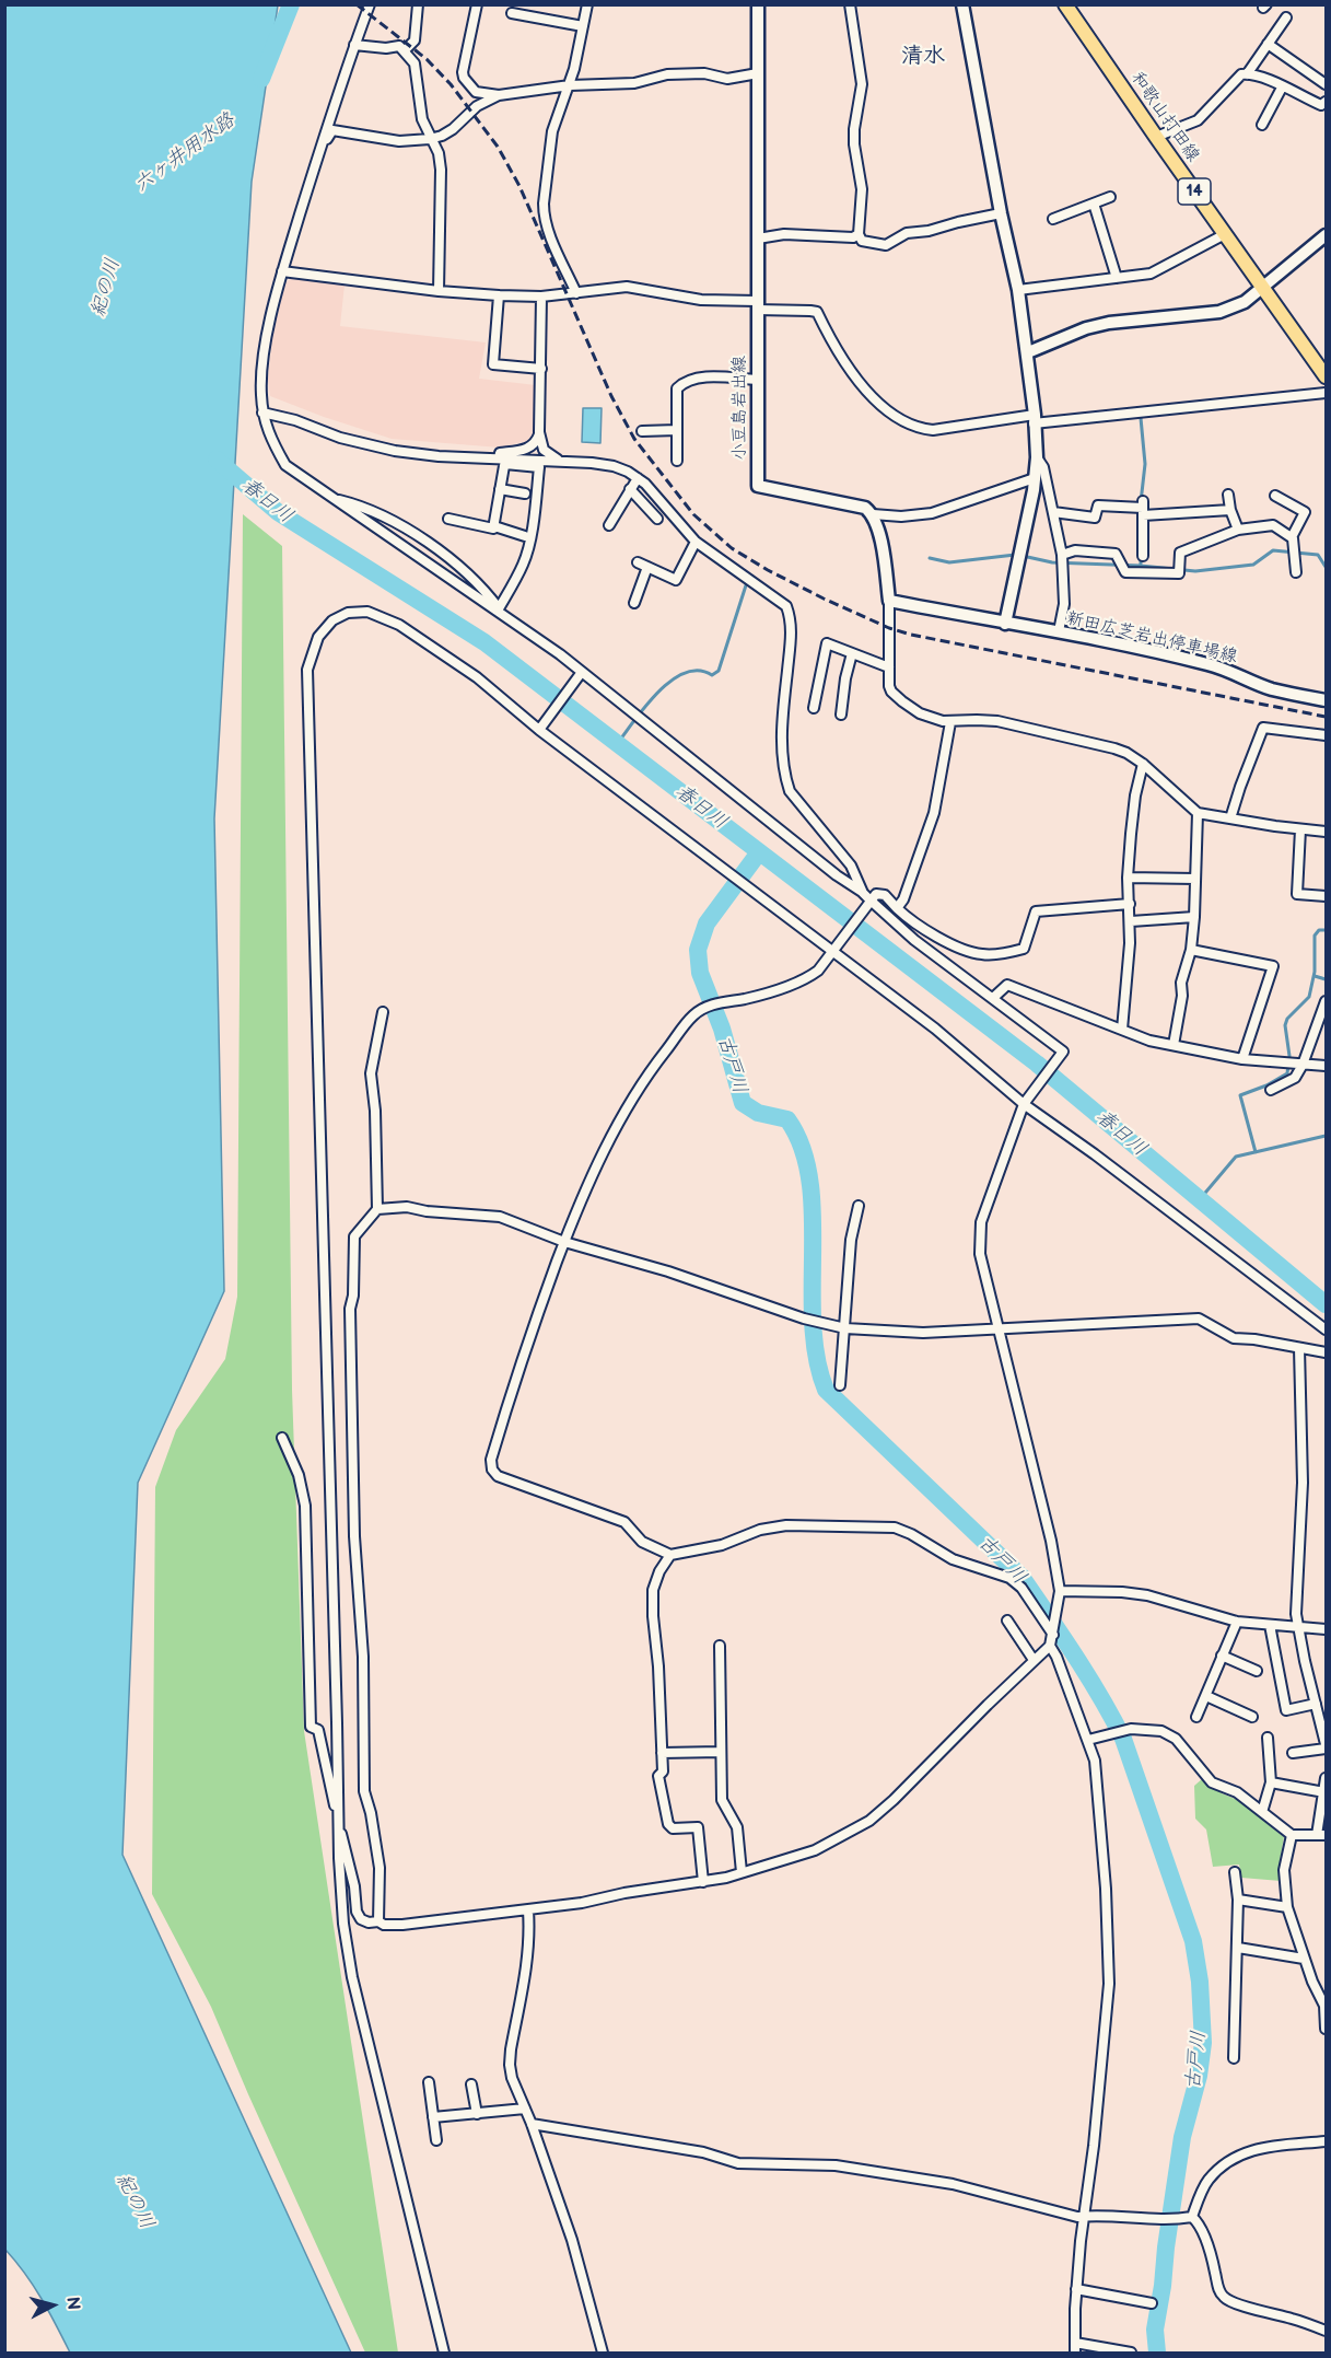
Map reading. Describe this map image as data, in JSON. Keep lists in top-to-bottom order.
{
  "streets": {
    "main road": [
      "和歌山打田線",
      "14",
      "小豆島岩出線",
      "新田広芝岩出停車場線"
    ]
  },
  "districts": ["清水"],
  "water": [
    "六ヶ井用水路",
    "紀の川",
    "春日川",
    "古戸川"
  ],
  "north": "right"
}
